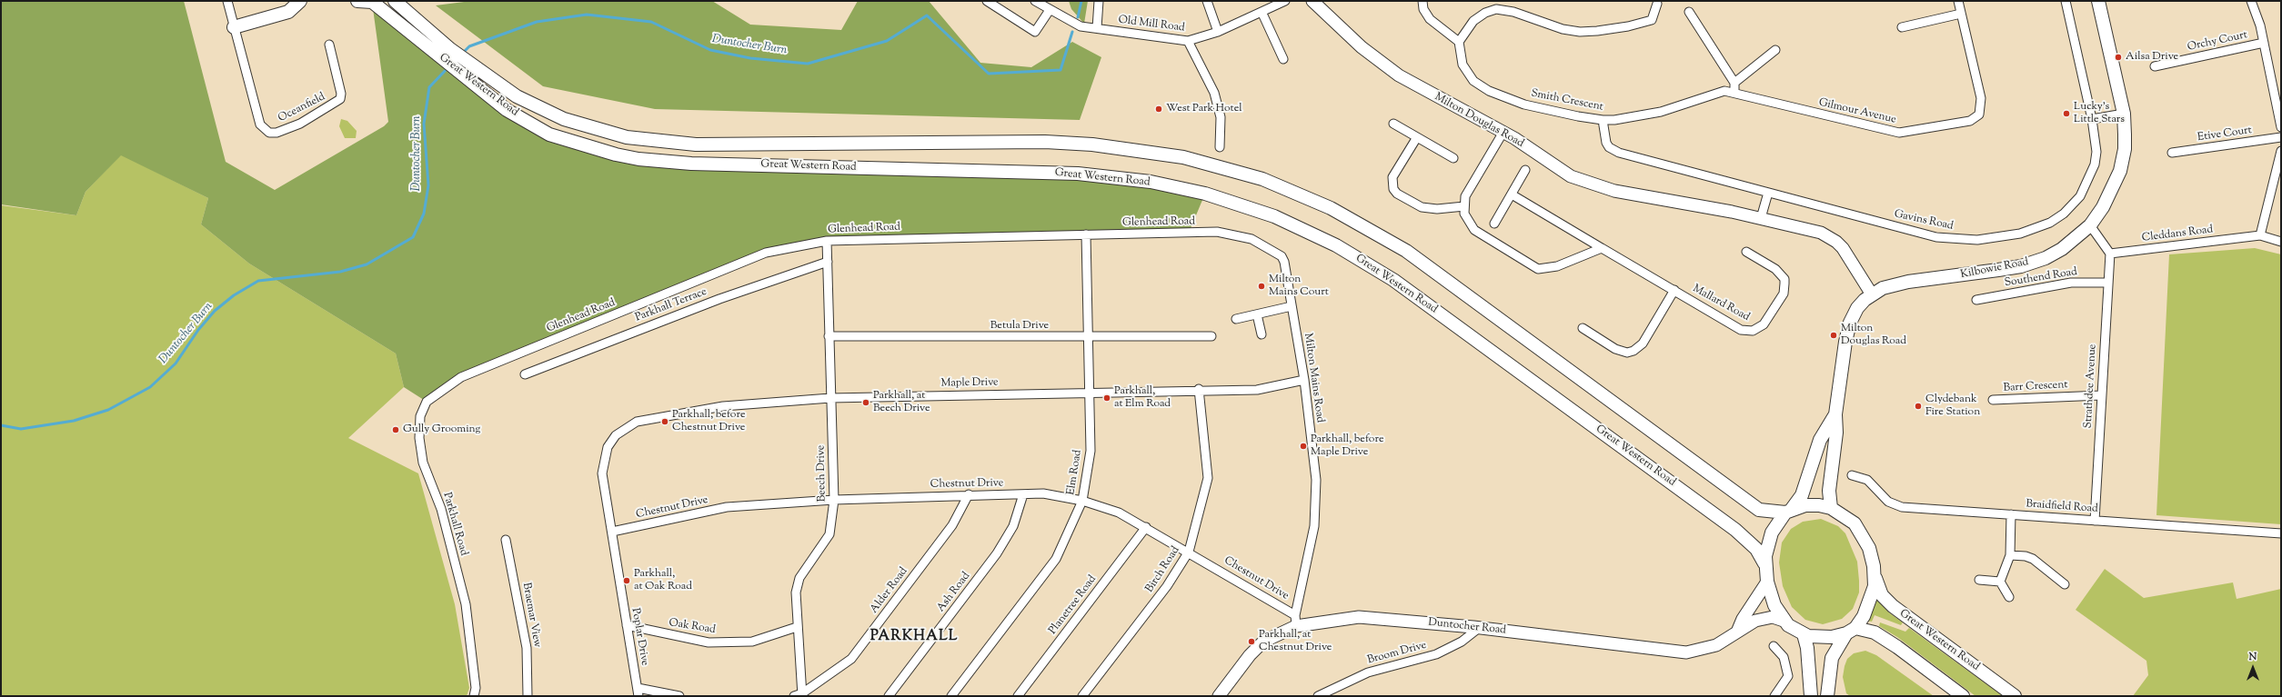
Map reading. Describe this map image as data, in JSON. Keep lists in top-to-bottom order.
{
  "streets": {
    "main road": [
      "Great Western Road",
      "Milton Douglas Road",
      "Kilbowie Road",
      "Duntocher Road"
    ],
    "street": [
      "Old Mill Road",
      "Orchy Court",
      "Smith Crescent",
      "Oceanfield",
      "Gilmour Avenue",
      "Etive Court",
      "Gavins Road",
      "Glenhead Road",
      "Cleddans Road",
      "Southend Road",
      "Mallard Road",
      "Parkhall Terrace",
      "Betula Drive",
      "Milton Mains Road",
      "Maple Drive",
      "Strathdee Avenue",
      "Barr Crescent",
      "Elm Road",
      "Beech Drive",
      "Chestnut Drive",
      "Braidfield Road",
      "Parkhall Road",
      "Birch Road",
      "Alder Road",
      "Ash Road",
      "Planetree Road",
      "Braemar View",
      "Oak Road",
      "Poplar Drive",
      "Broom Drive"
    ]
  },
  "crossings": [
    ["Great Western Road", "Kilbowie Road"],
    ["Great Western Road", "Duntocher Road"],
    ["Smith Crescent", "Gilmour Avenue"],
    ["Smith Crescent", "Gavins Road"],
    ["Milton Douglas Road", "Kilbowie Road"],
    ["Glenhead Road", "Milton Mains Road"],
    ["Glenhead Road", "Elm Road"],
    ["Glenhead Road", "Beech Drive"],
    ["Glenhead Road", "Parkhall Road"],
    ["Cleddans Road", "Strathdee Avenue"],
    ["Kilbowie Road", "Duntocher Road"],
    ["Southend Road", "Strathdee Avenue"],
    ["Parkhall Terrace", "Beech Drive"],
    ["Betula Drive", "Elm Road"],
    ["Betula Drive", "Beech Drive"],
    ["Milton Mains Road", "Maple Drive"],
    ["Milton Mains Road", "Chestnut Drive"],
    ["Milton Mains Road", "Duntocher Road"],
    ["Maple Drive", "Elm Road"],
    ["Maple Drive", "Beech Drive"],
    ["Maple Drive", "Birch Road"],
    ["Maple Drive", "Poplar Drive"],
    ["Strathdee Avenue", "Barr Crescent"],
    ["Strathdee Avenue", "Braidfield Road"],
    ["Elm Road", "Chestnut Drive"],
    ["Beech Drive", "Chestnut Drive"],
    ["Beech Drive", "Alder Road"],
    ["Beech Drive", "Oak Road"],
    ["Chestnut Drive", "Birch Road"],
    ["Chestnut Drive", "Alder Road"],
    ["Chestnut Drive", "Ash Road"],
    ["Chestnut Drive", "Planetree Road"],
    ["Chestnut Drive", "Duntocher Road"],
    ["Chestnut Drive", "Poplar Drive"],
    ["Oak Road", "Poplar Drive"],
    ["Duntocher Road", "Broom Drive"]
  ],
  "districts": ["PARKHALL"],
  "water": ["Duntocher Burn"],
  "places": [
    "Ailsa Drive",
    "West Park Hotel",
    "Lucky's Little Stars",
    "Milton Mains Court",
    "Milton Douglas Road",
    "Parkhall, at Elm Road",
    "Parkhall, at Beech Drive",
    "Clydebank Fire Station",
    "Parkhall, before Chestnut Drive",
    "Gully Grooming",
    "Parkhall, before Maple Drive",
    "Parkhall, at Oak Road",
    "Parkhall, at Chestnut Drive"
  ],
  "north": "top"
}
